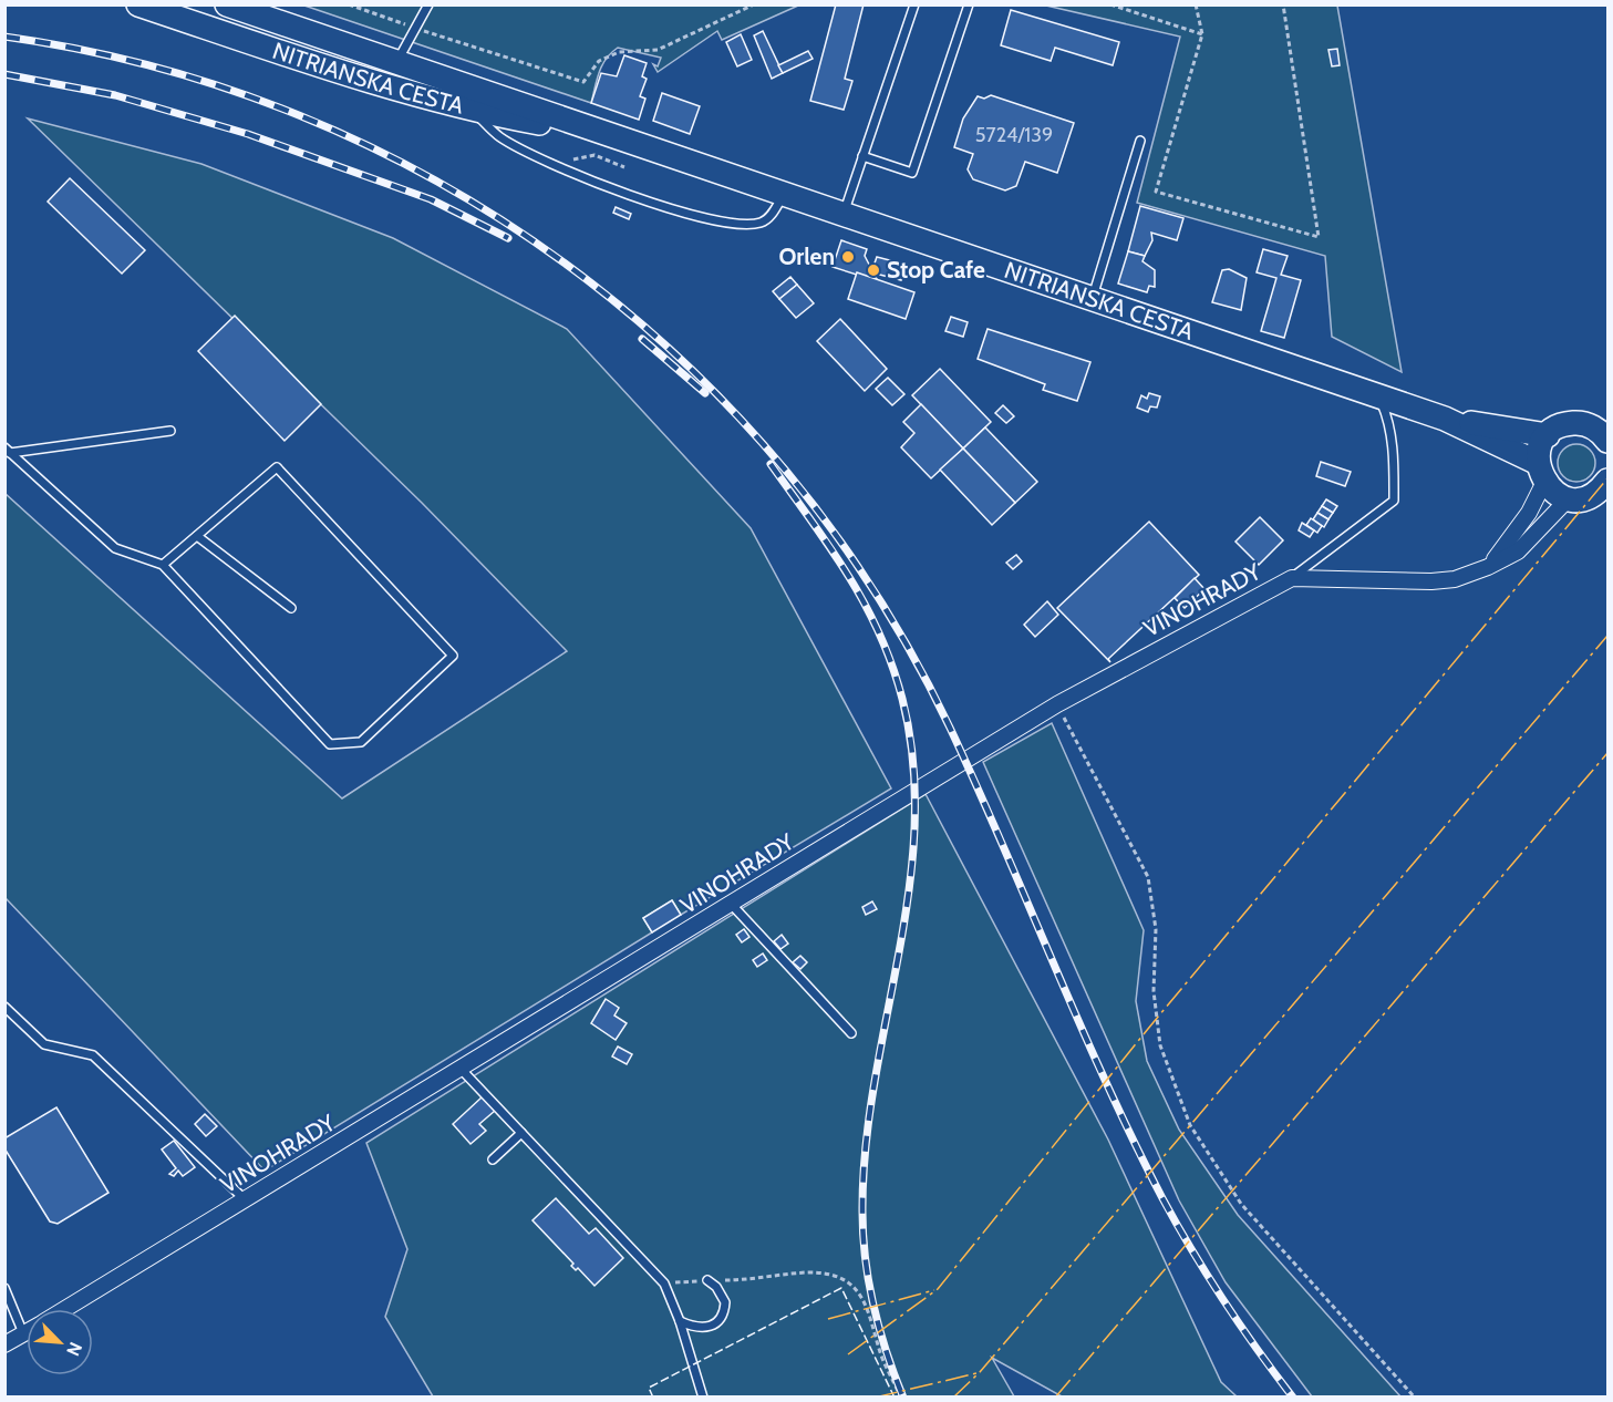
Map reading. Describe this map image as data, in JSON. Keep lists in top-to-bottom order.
{
  "streets": {
    "main road": ["NITRIANSKA CESTA"],
    "street": ["VINOHRADY"]
  },
  "crossings": [
    ["NITRIANSKA CESTA", "VINOHRADY"]
  ],
  "places": ["Orlen", "Stop Cafe"],
  "house_numbers": ["5724/139"],
  "north": "bottom right"
}
